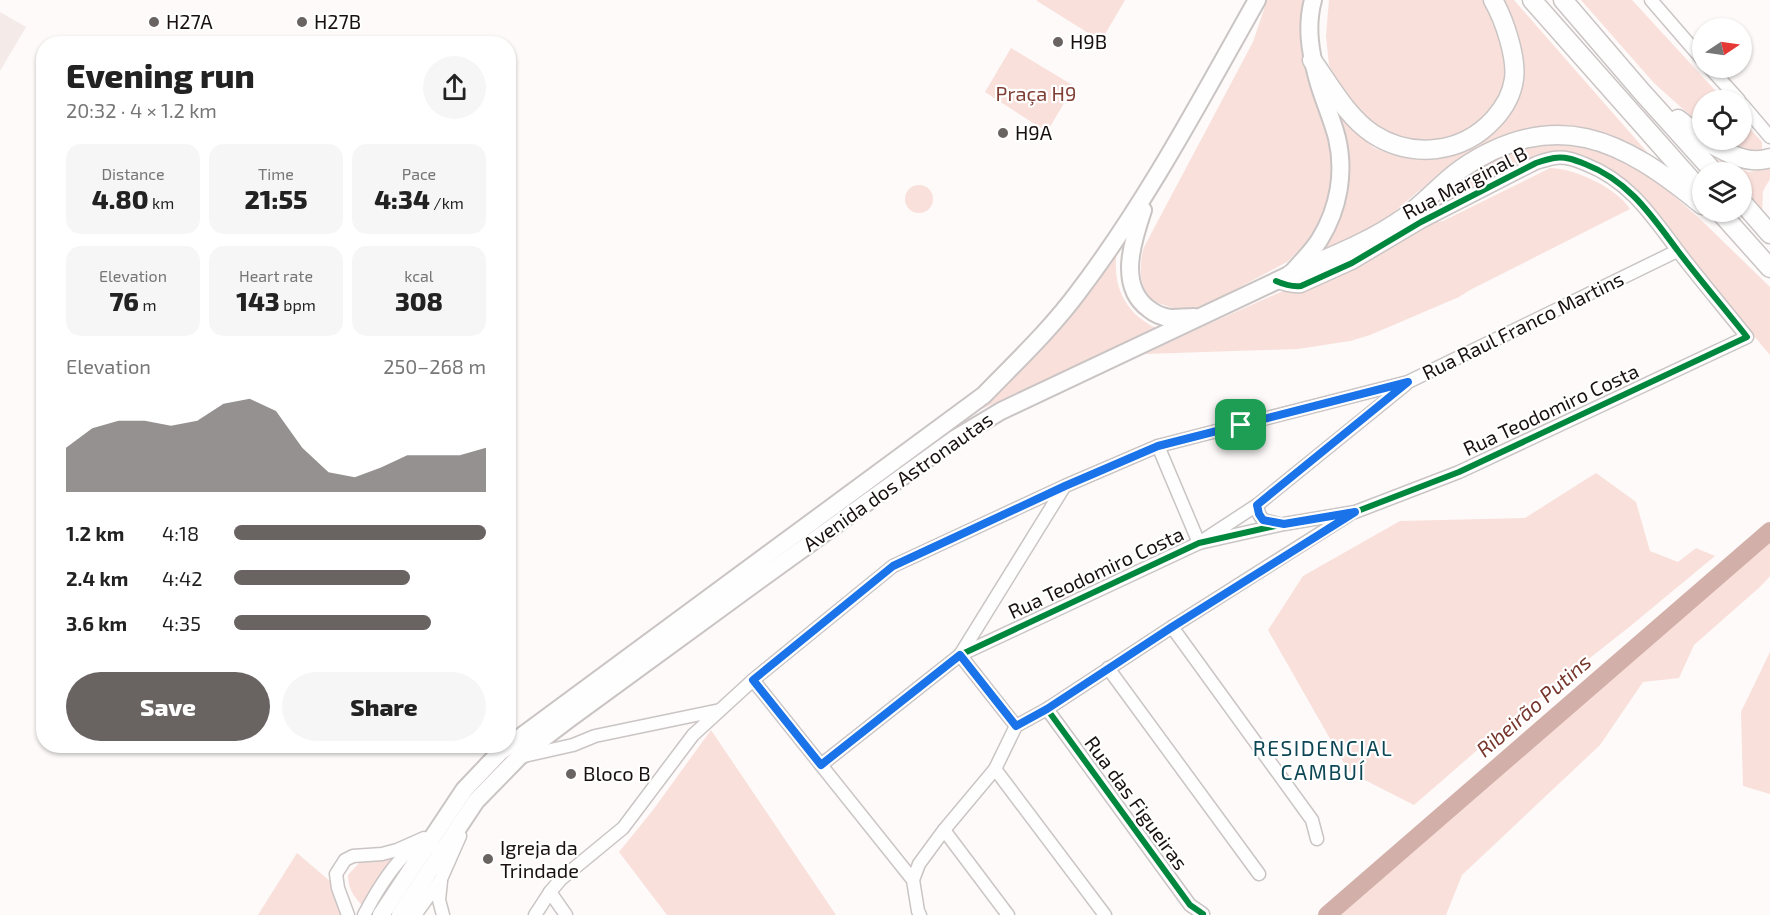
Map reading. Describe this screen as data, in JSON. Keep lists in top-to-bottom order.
{
  "streets": {
    "main road": ["Avenida dos Astronautas"],
    "street": [
      "Rua Marginal B",
      "Rua Raul Franco Martins",
      "Rua Teodomiro Costa",
      "Rua das Figueiras"
    ]
  },
  "crossings": [
    ["Rua Marginal B", "Rua Raul Franco Martins"],
    ["Rua Marginal B", "Rua Teodomiro Costa"]
  ],
  "districts": ["RESIDENCIAL CAMBUÍ"],
  "water": ["Ribeirão Putins"],
  "parks": ["Praça H9"],
  "places": [
    "H27A",
    "H27B",
    "H9B",
    "H9A",
    "Bloco B",
    "Igreja da Trindade"
  ],
  "north": "right",
  "page": {
    "heading": ["Evening run", "20:32 · 4 × 1.2 km"],
    "stats": [
      ["Distance", "4.80 km"],
      ["Time", "21:55"],
      ["Pace", "4:34 /km"],
      ["Elevation", "76 m"],
      ["Heart rate", "143 bpm"],
      ["kcal", "308"]
    ],
    "chart": ["Elevation", "250–268 m"],
    "list": [
      {
        "name": "1.2 km",
        "note": "4:18"
      },
      {
        "name": "2.4 km",
        "note": "4:42"
      },
      {
        "name": "3.6 km",
        "note": "4:35"
      }
    ],
    "buttons": ["Save", "Share"]
  }
}
